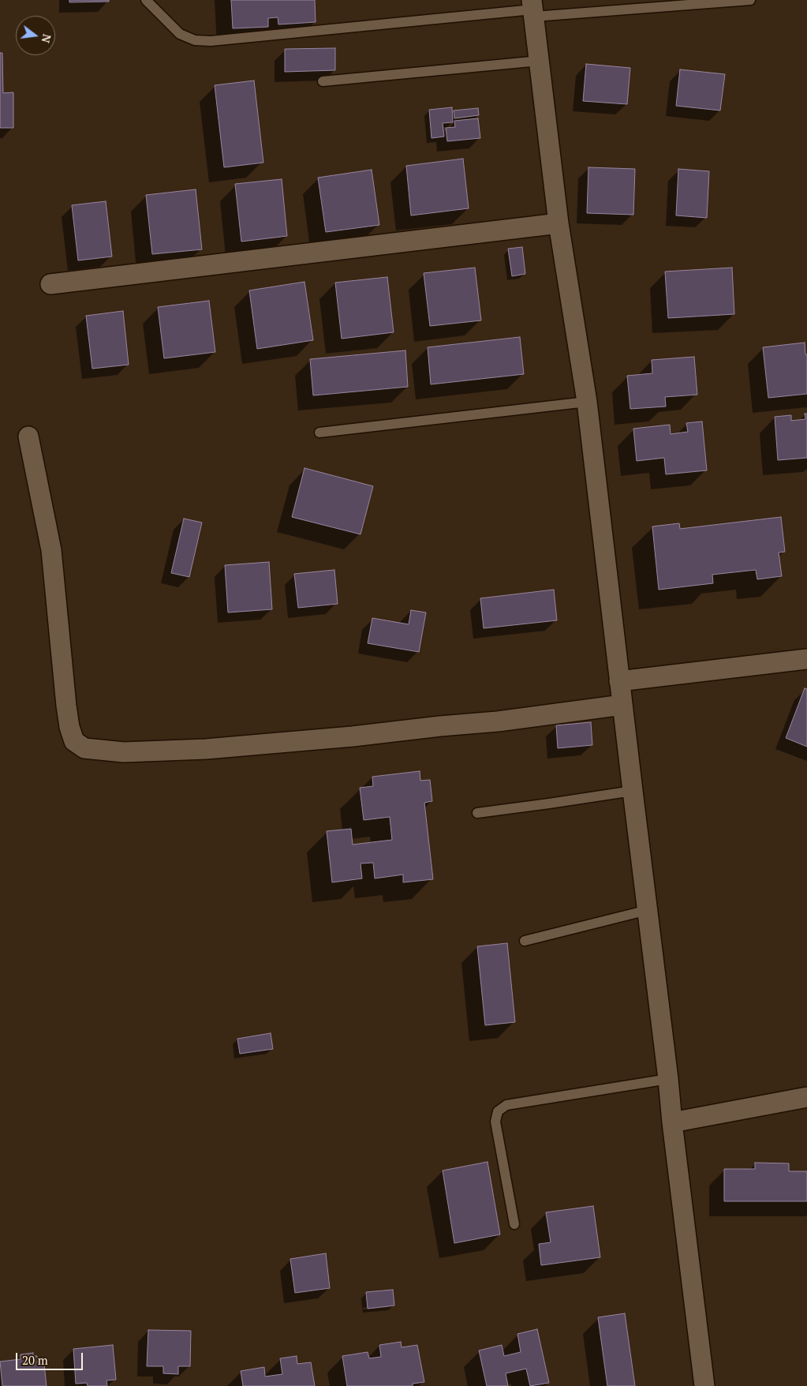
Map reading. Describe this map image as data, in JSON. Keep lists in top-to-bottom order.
{
  "scale_bar": "20 m",
  "north": "right"
}
